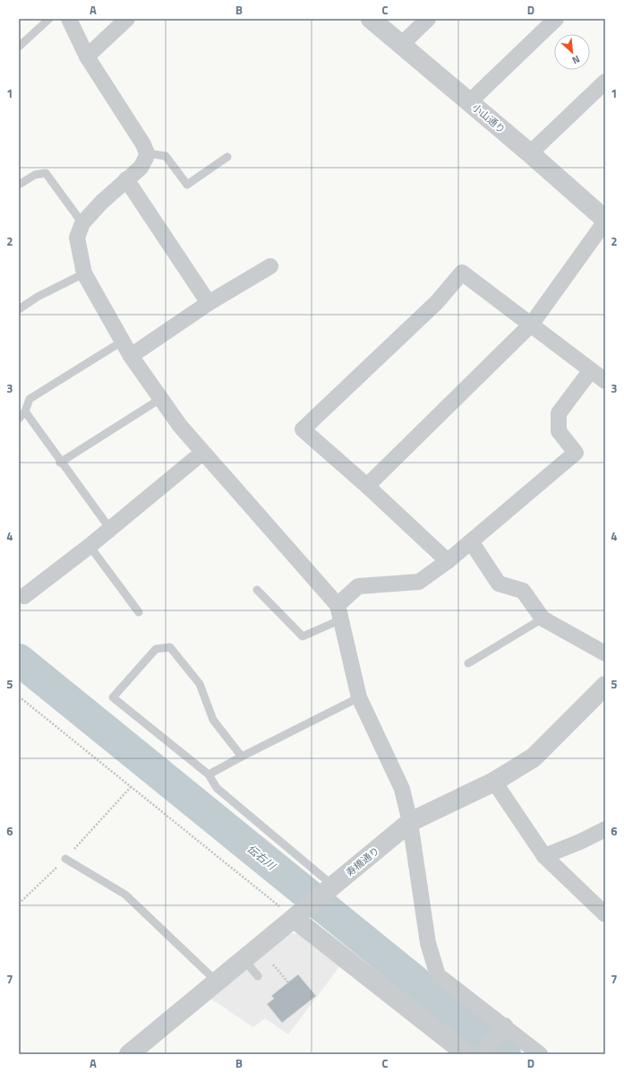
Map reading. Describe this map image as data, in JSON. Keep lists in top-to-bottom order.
{
  "streets": {
    "street": ["小山通り", "寿橋通り"]
  },
  "water": ["伝右川"],
  "north": "bottom right",
  "grid": {
    "columns": [
      "A",
      "B",
      "C",
      "D"
    ],
    "rows": [
      "1",
      "2",
      "3",
      "4",
      "5",
      "6",
      "7"
    ]
  }
}
